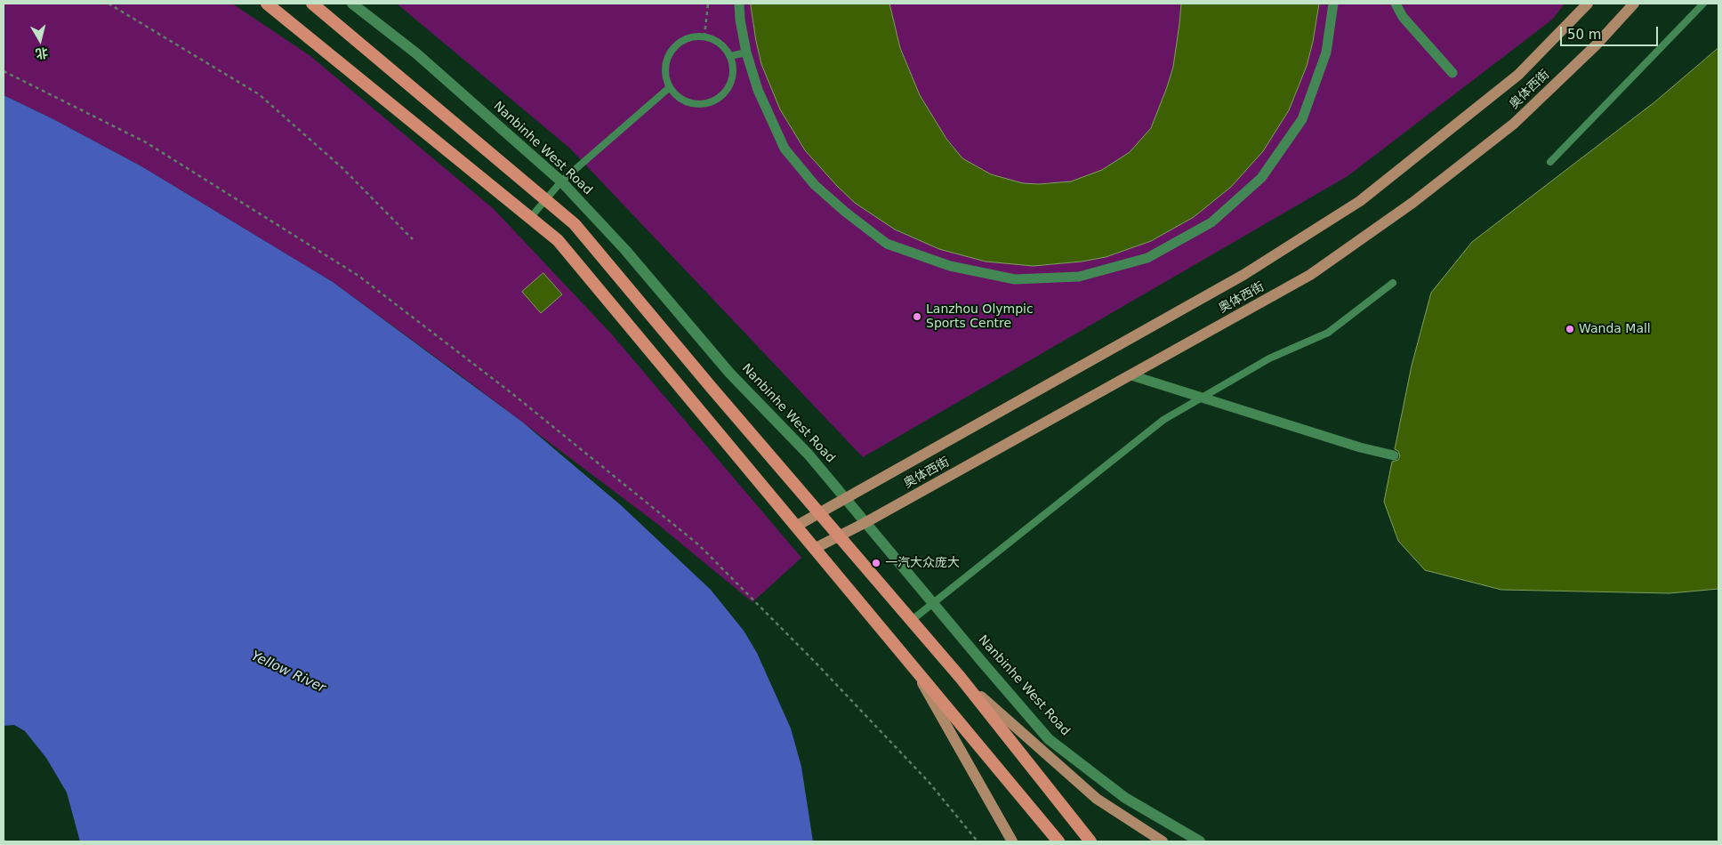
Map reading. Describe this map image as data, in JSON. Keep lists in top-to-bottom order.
{
  "streets": {
    "main road": ["奥体西街"],
    "street": ["Nanbinhe West Road"]
  },
  "crossings": [
    ["奥体西街", "Nanbinhe West Road"]
  ],
  "water": ["Yellow River"],
  "places": ["Lanzhou Olympic Sports Centre", "Wanda Mall", "一汽大众庞大"],
  "scale_bar": "50 m",
  "north": "bottom"
}
